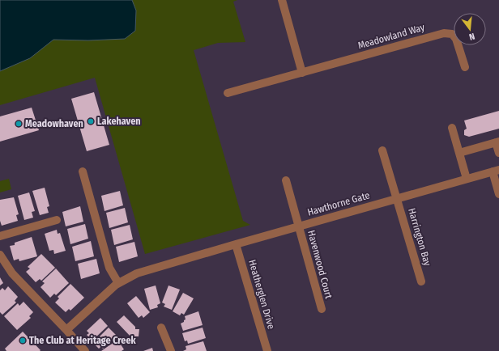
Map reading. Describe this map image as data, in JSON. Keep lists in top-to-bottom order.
{
  "streets": {
    "street": [
      "Meadowland Way",
      "Hawthorne Gate",
      "Harrington Bay",
      "Havenwood Court",
      "Heatherglen Drive"
    ]
  },
  "crossings": [
    ["Hawthorne Gate", "Harrington Bay"],
    ["Hawthorne Gate", "Havenwood Court"],
    ["Hawthorne Gate", "Heatherglen Drive"]
  ],
  "places": ["Lakehaven", "Meadowhaven", "The Club at Heritage Creek"],
  "north": "bottom"
}
